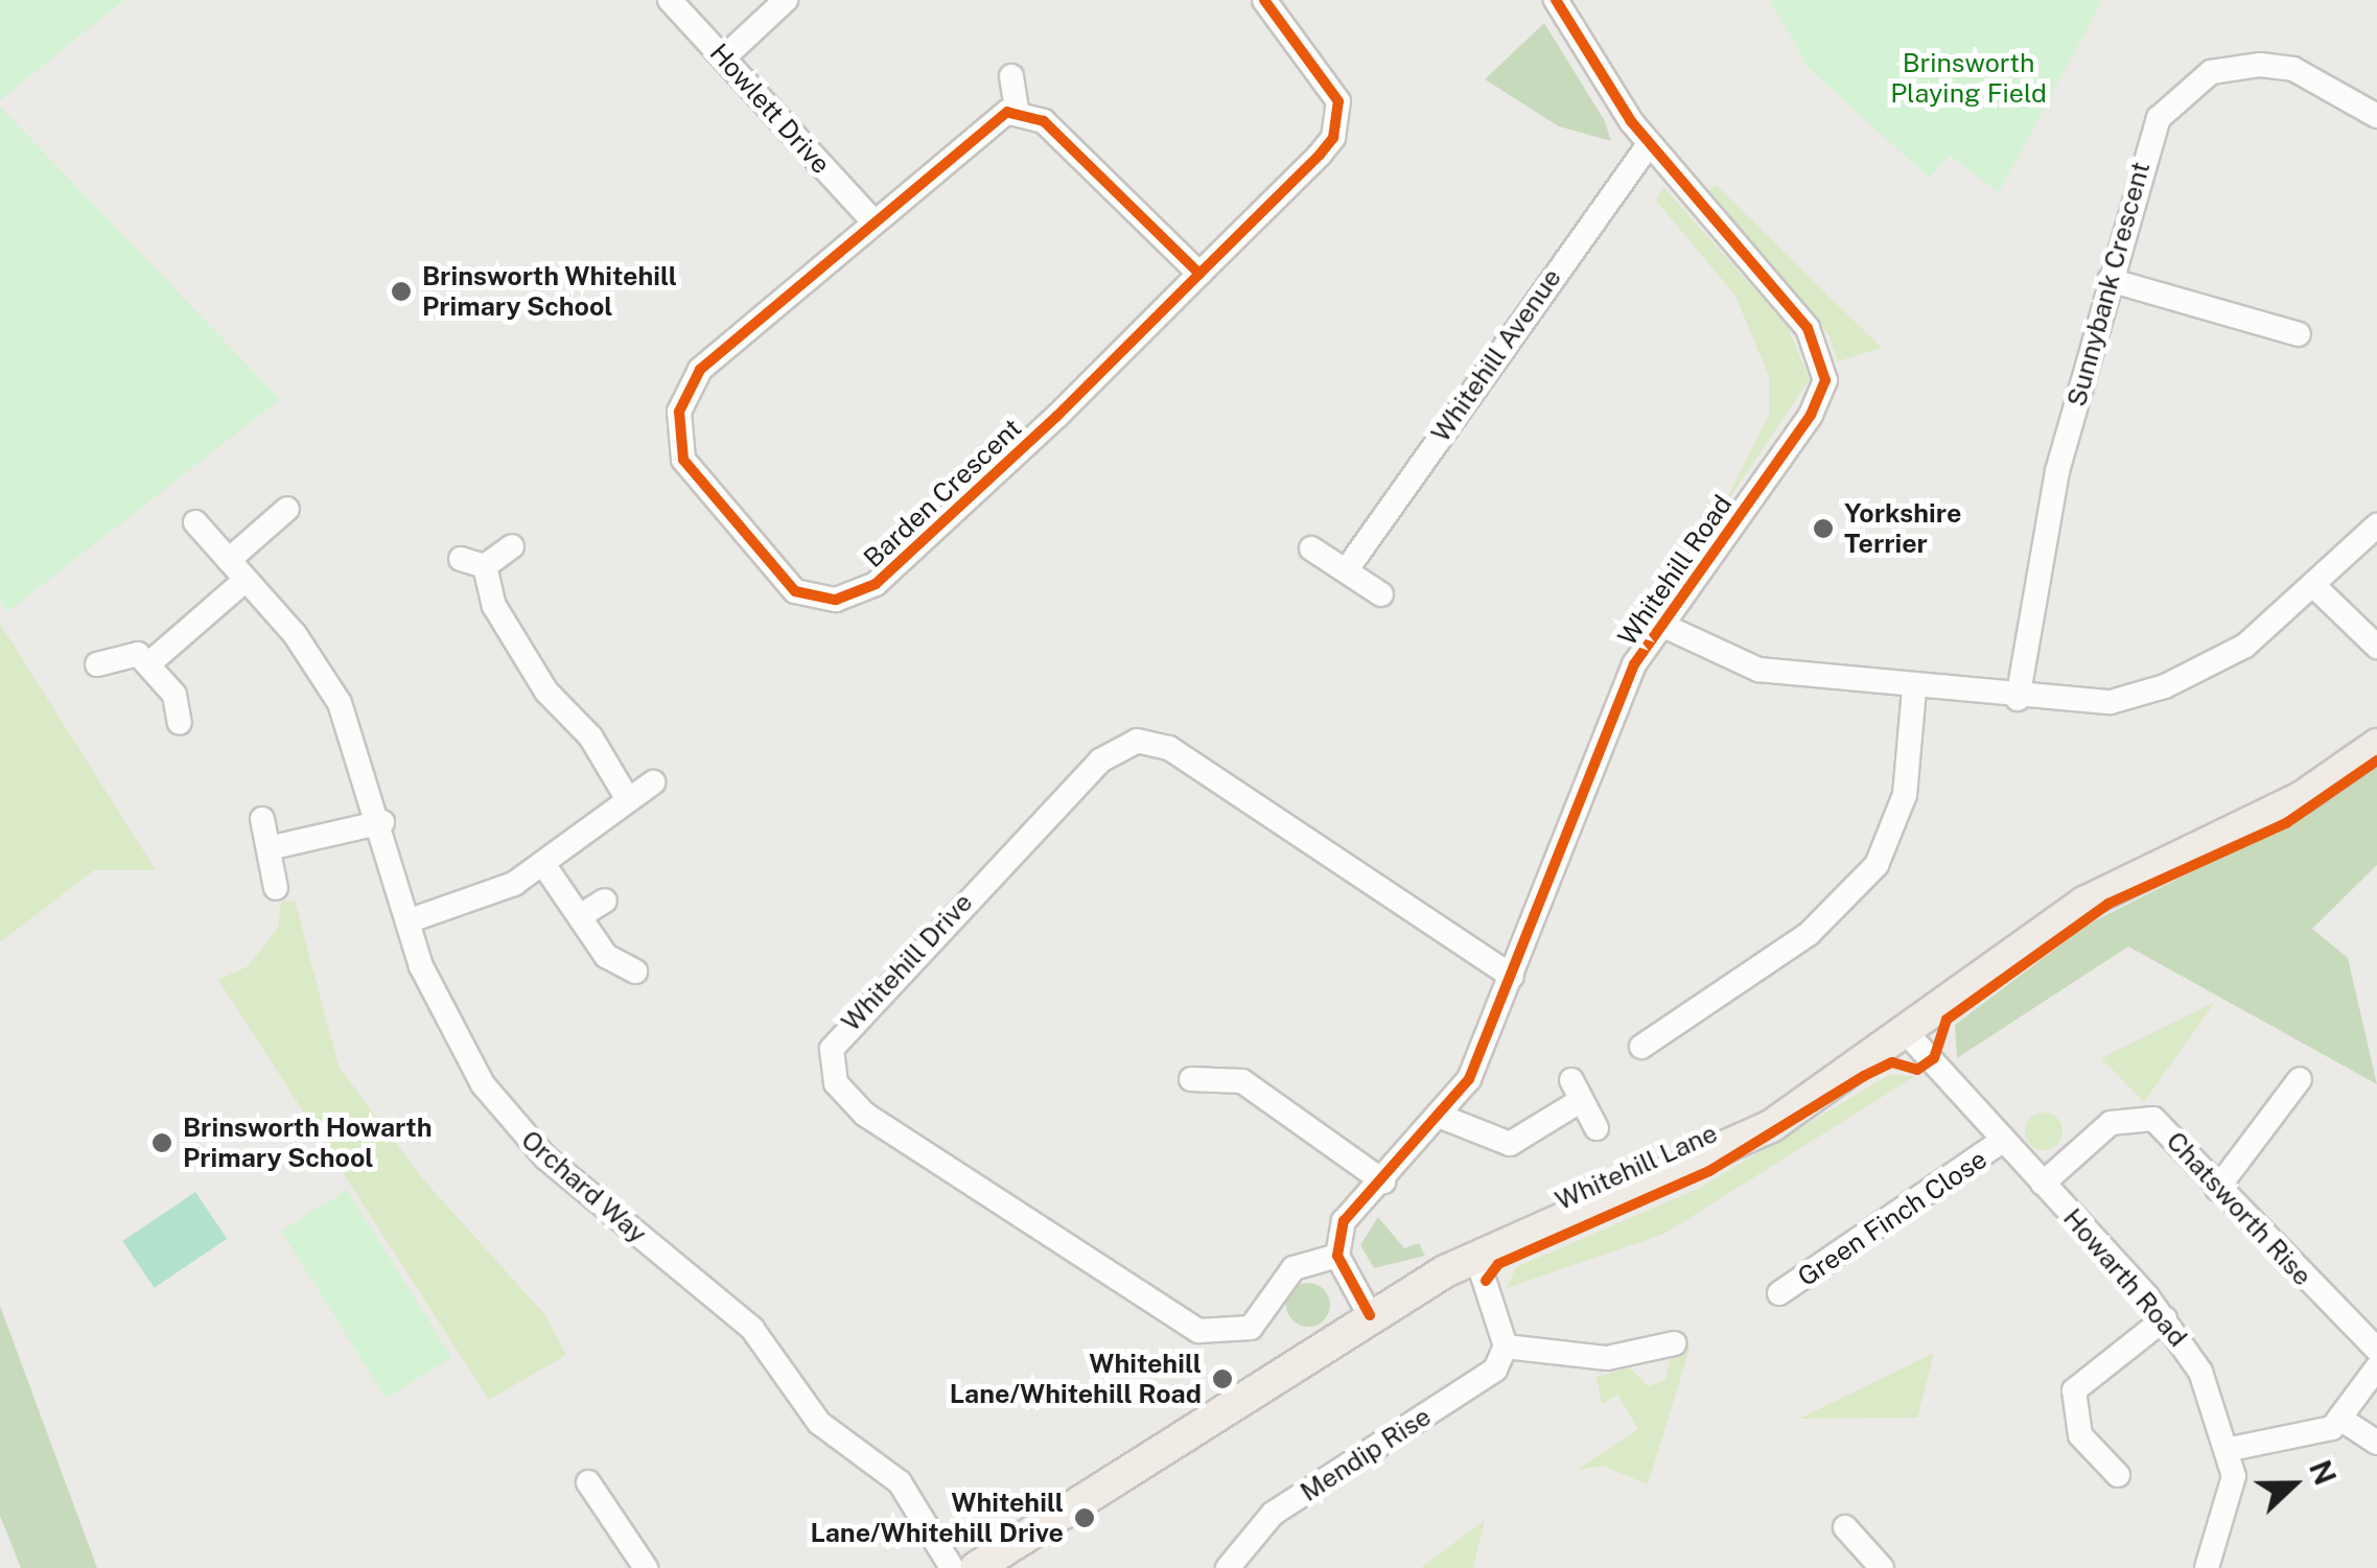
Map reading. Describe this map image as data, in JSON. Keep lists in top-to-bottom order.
{
  "streets": {
    "main road": ["Whitehill Lane"],
    "street": [
      "Howlett Drive",
      "Sunnybank Crescent",
      "Whitehill Avenue",
      "Barden Crescent",
      "Whitehill Road",
      "Whitehill Drive",
      "Orchard Way",
      "Chatsworth Rise",
      "Green Finch Close",
      "Howarth Road",
      "Mendip Rise"
    ]
  },
  "crossings": [
    ["Howlett Drive", "Barden Crescent"],
    ["Whitehill Avenue", "Whitehill Road"],
    ["Whitehill Road", "Whitehill Drive"],
    ["Whitehill Lane", "Howarth Road"],
    ["Chatsworth Rise", "Howarth Road"],
    ["Green Finch Close", "Howarth Road"]
  ],
  "parks": ["Brinsworth Playing Field"],
  "places": [
    "Brinsworth Whitehill Primary School",
    "Yorkshire Terrier",
    "Brinsworth Howarth Primary School",
    "Whitehill Lane/Whitehill Road",
    "Whitehill Lane/Whitehill Drive"
  ],
  "north": "right"
}
